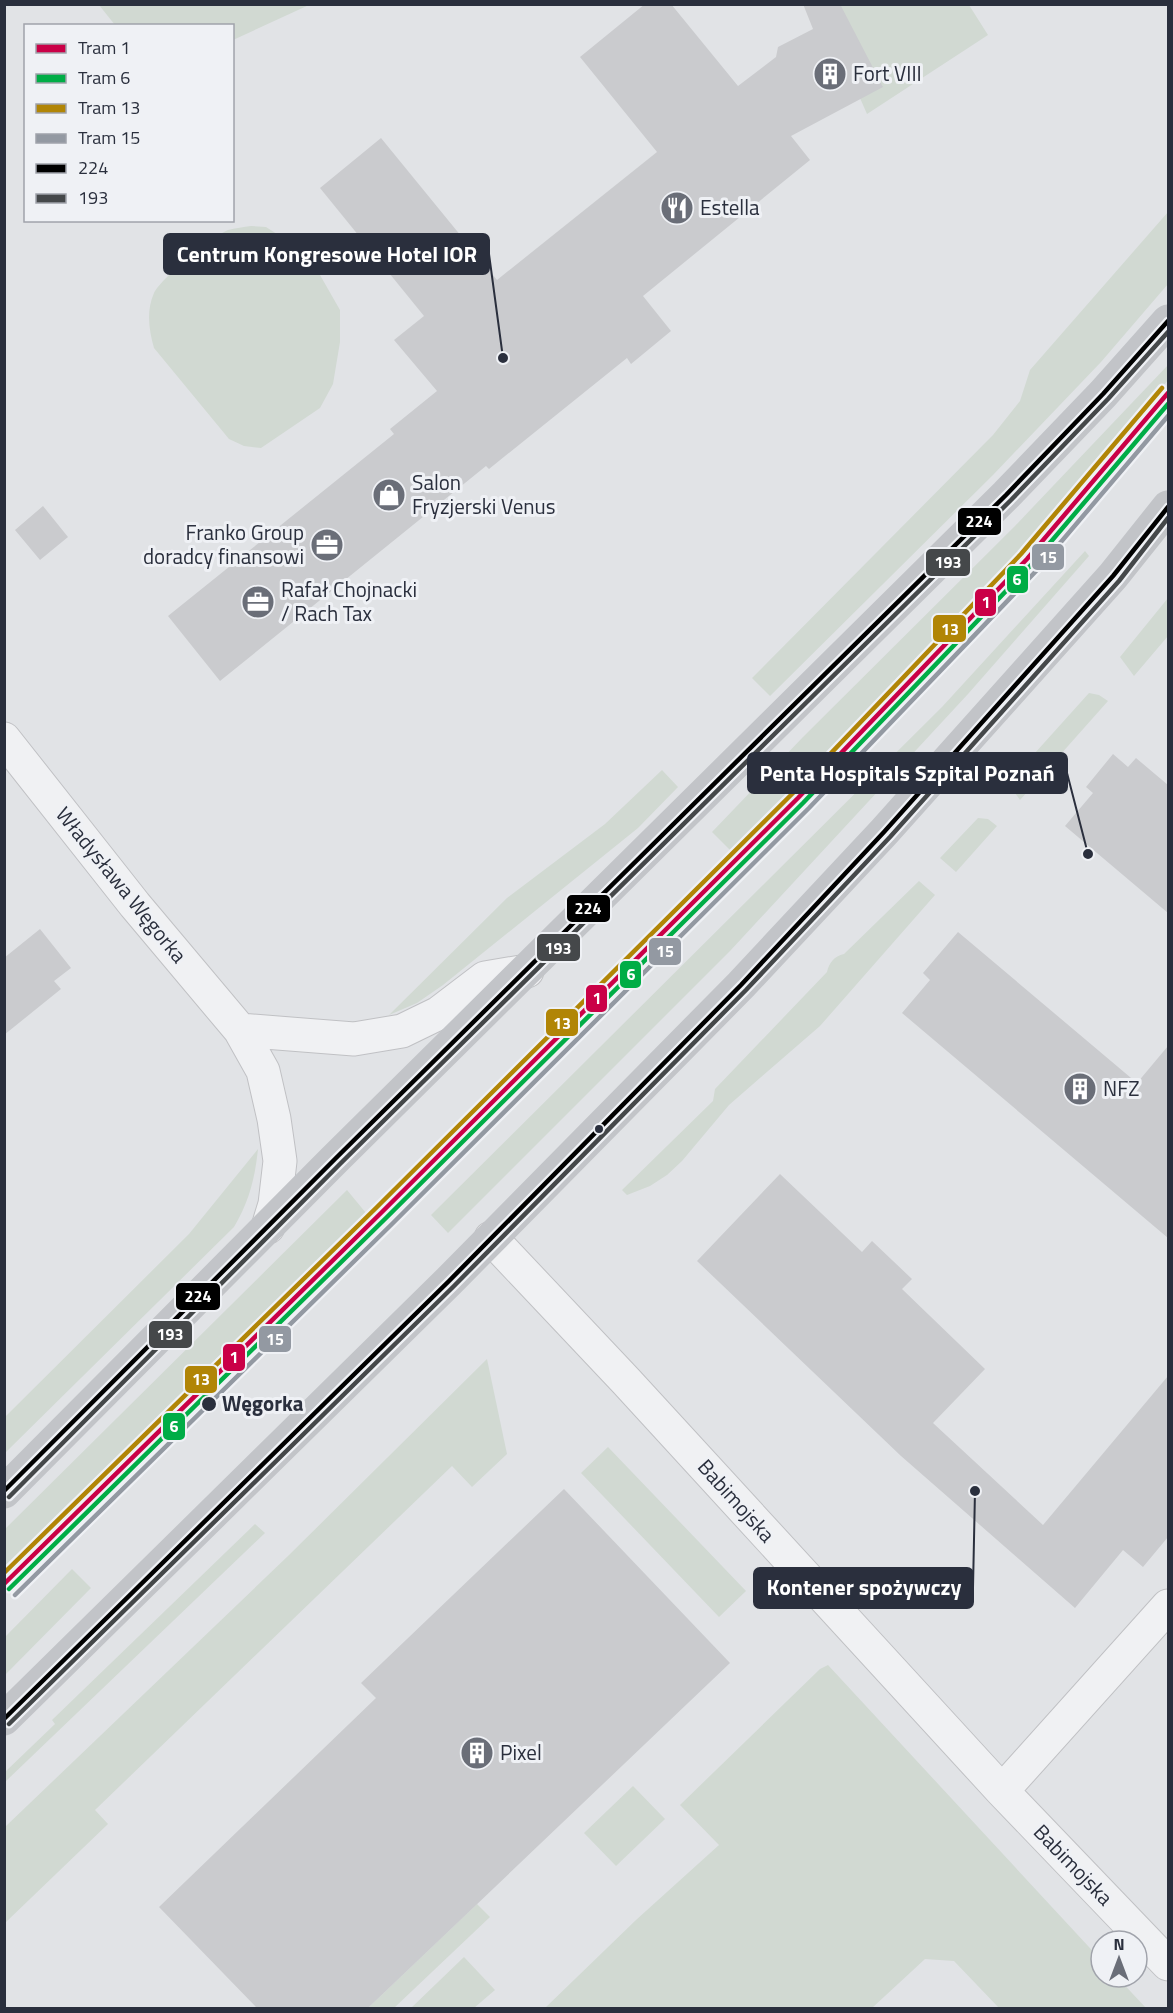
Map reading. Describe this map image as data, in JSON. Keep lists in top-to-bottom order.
{
  "streets": {
    "street": ["Władysława Węgorka", "Babimojska"]
  },
  "places": {
    "building": ["Fort VIII", "NFZ", "Pixel"],
    "restaurant": ["Estella"],
    "other": [
      "Centrum Kongresowe Hotel IOR",
      "Penta Hospitals Szpital Poznań",
      "Węgorka",
      "Kontener spożywczy"
    ],
    "shop": ["Salon Fryzjerski Venus"],
    "office": ["Franko Group doradcy finansowi", "Rafał Chojnacki / Rach Tax"]
  },
  "lines": [
    "transit line 224",
    "transit line 193",
    "tram line 13",
    "tram line 1",
    "tram line 6",
    "tram line 15"
  ],
  "legend": [
    "Tram 1",
    "Tram 6",
    "Tram 13",
    "Tram 15",
    "224",
    "193"
  ],
  "north": "top"
}
